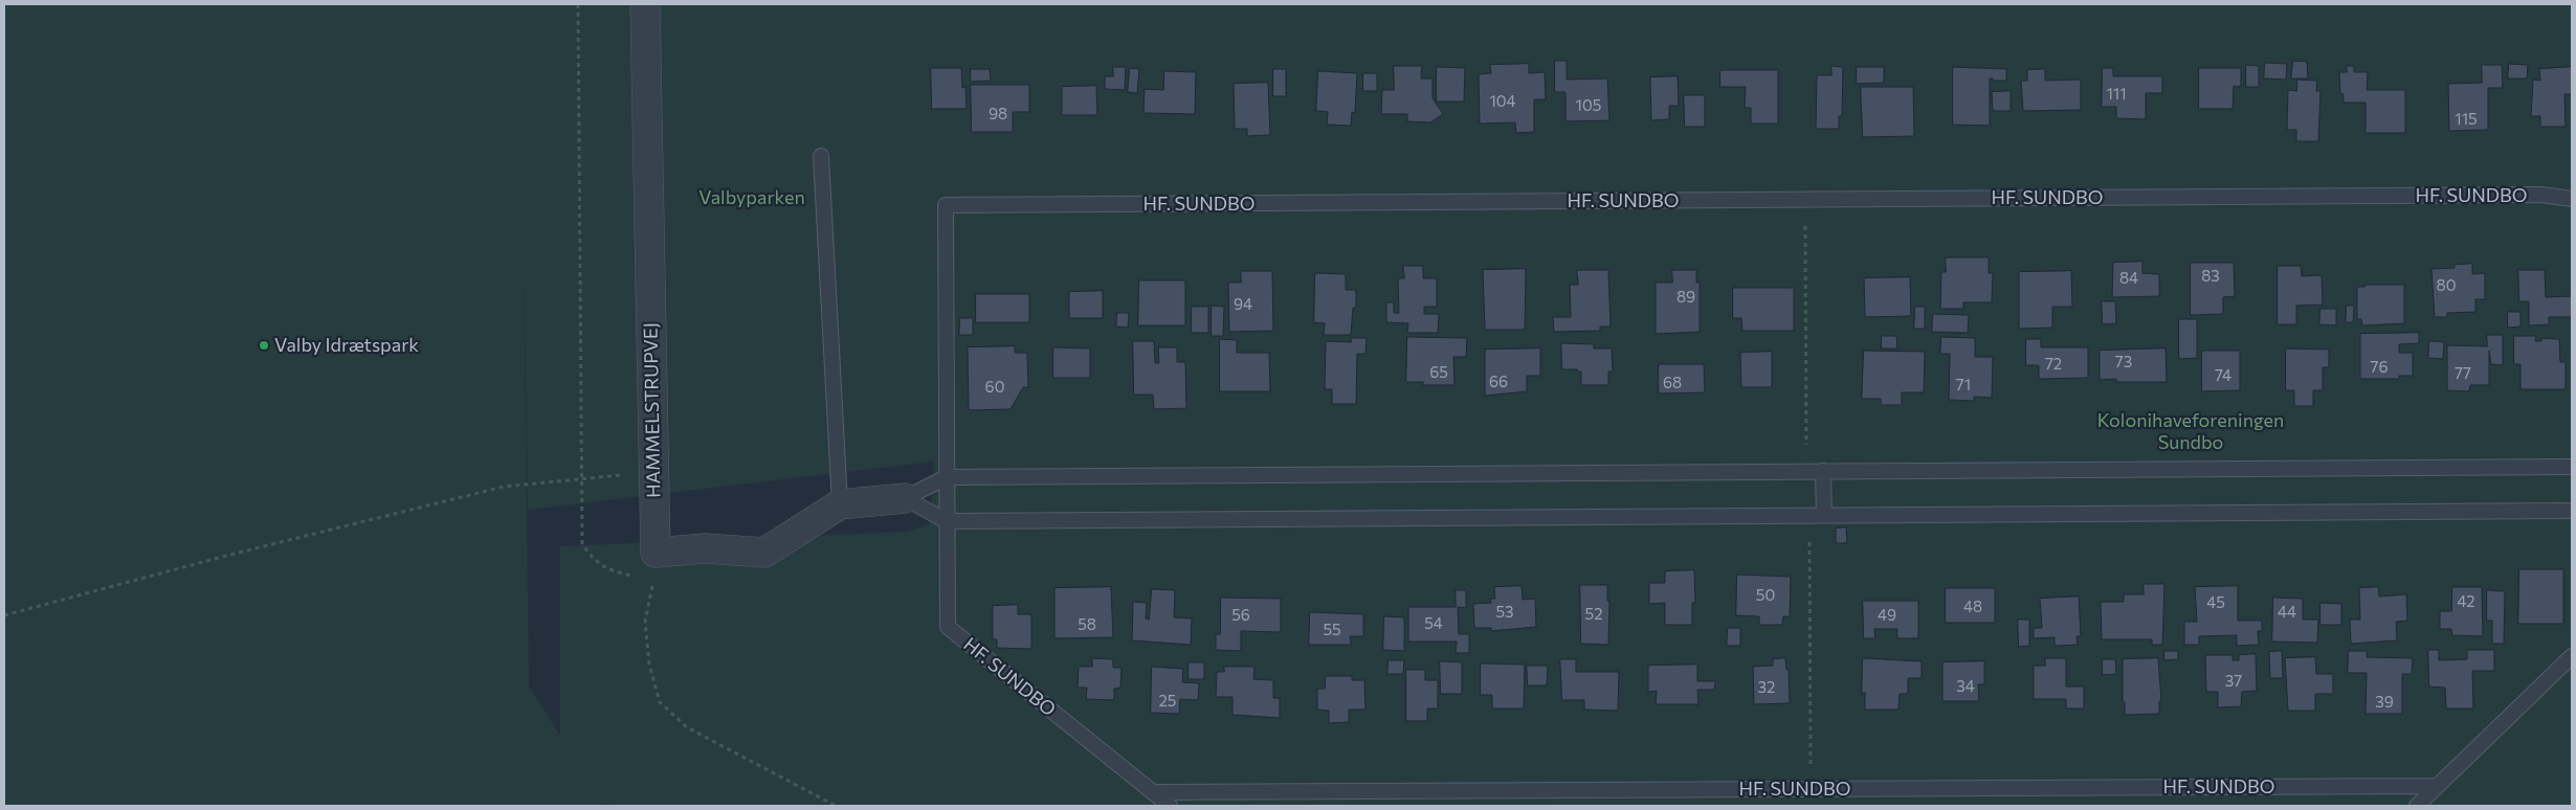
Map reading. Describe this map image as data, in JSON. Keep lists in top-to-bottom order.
{
  "streets": {
    "street": ["HAMMELSTRUPVEJ"],
    "lane": ["HF. SUNDBO"]
  },
  "parks": ["Valbyparken", "Kolonihaveforeningen Sundbo"],
  "places": ["Valby Idrætspark"],
  "house_numbers": [
    "111",
    "104",
    "105",
    "98",
    "115",
    "83",
    "84",
    "80",
    "89",
    "94",
    "73",
    "72",
    "76",
    "65",
    "77",
    "74",
    "66",
    "68",
    "71",
    "60",
    "50",
    "42",
    "45",
    "48",
    "53",
    "44",
    "52",
    "56",
    "49",
    "54",
    "58",
    "55",
    "37",
    "34",
    "32",
    "25",
    "39"
  ]
}
